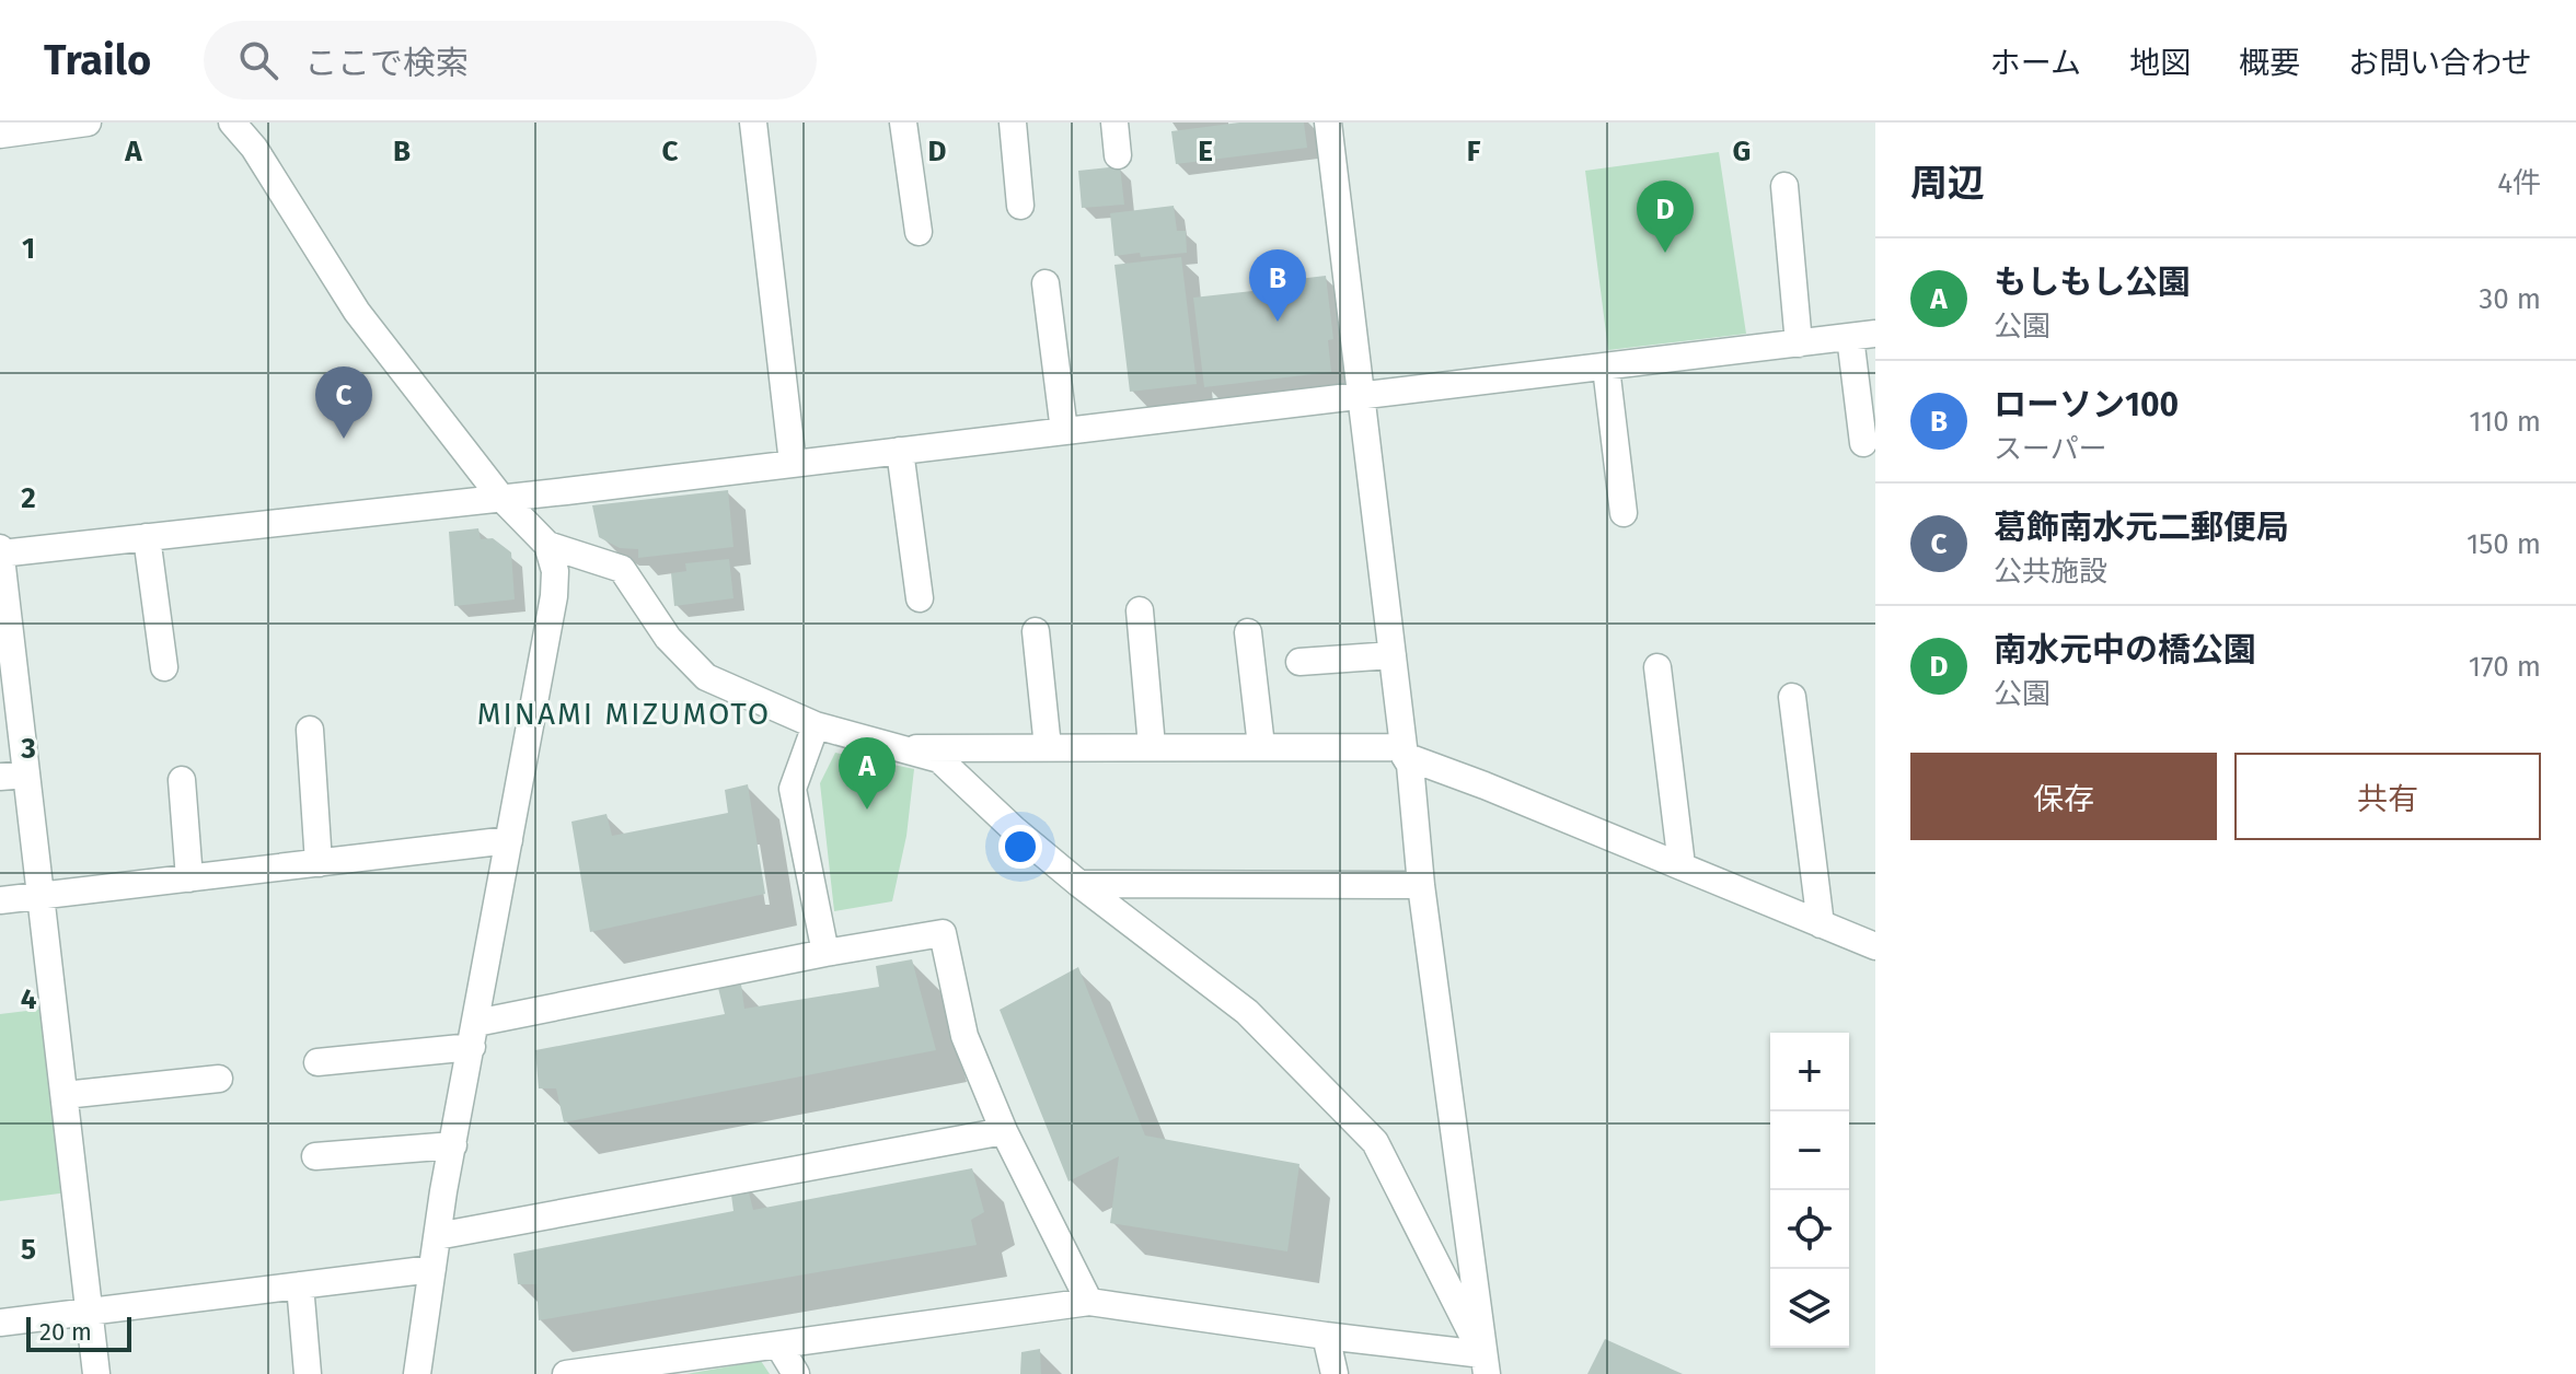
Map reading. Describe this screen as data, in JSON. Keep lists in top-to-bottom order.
{
  "districts": ["MINAMI MIZUMOTO"],
  "scale_bar": "20 m",
  "page": {
    "header": "Trailo",
    "search": "ここで検索",
    "nav": [
      "ホーム",
      "地図",
      "概要",
      "お問い合わせ"
    ],
    "heading": ["周辺", "4件"],
    "pins": [
      "D",
      "B",
      "C",
      "A"
    ],
    "list": [
      {
        "mark": "A",
        "name": "もしもし公園",
        "note": "公園",
        "value": "30 m"
      },
      {
        "mark": "B",
        "name": "ローソン100",
        "note": "スーパー",
        "value": "110 m"
      },
      {
        "mark": "C",
        "name": "葛飾南水元二郵便局",
        "note": "公共施設",
        "value": "150 m"
      },
      {
        "mark": "D",
        "name": "南水元中の橋公園",
        "note": "公園",
        "value": "170 m"
      }
    ],
    "buttons": ["保存", "共有"],
    "map_buttons": ["+", "−"],
    "scale": "20 m"
  },
  "grid": {
    "columns": [
      "A",
      "B",
      "C",
      "D",
      "E",
      "F",
      "G"
    ],
    "rows": [
      "1",
      "2",
      "3",
      "4",
      "5"
    ]
  }
}
